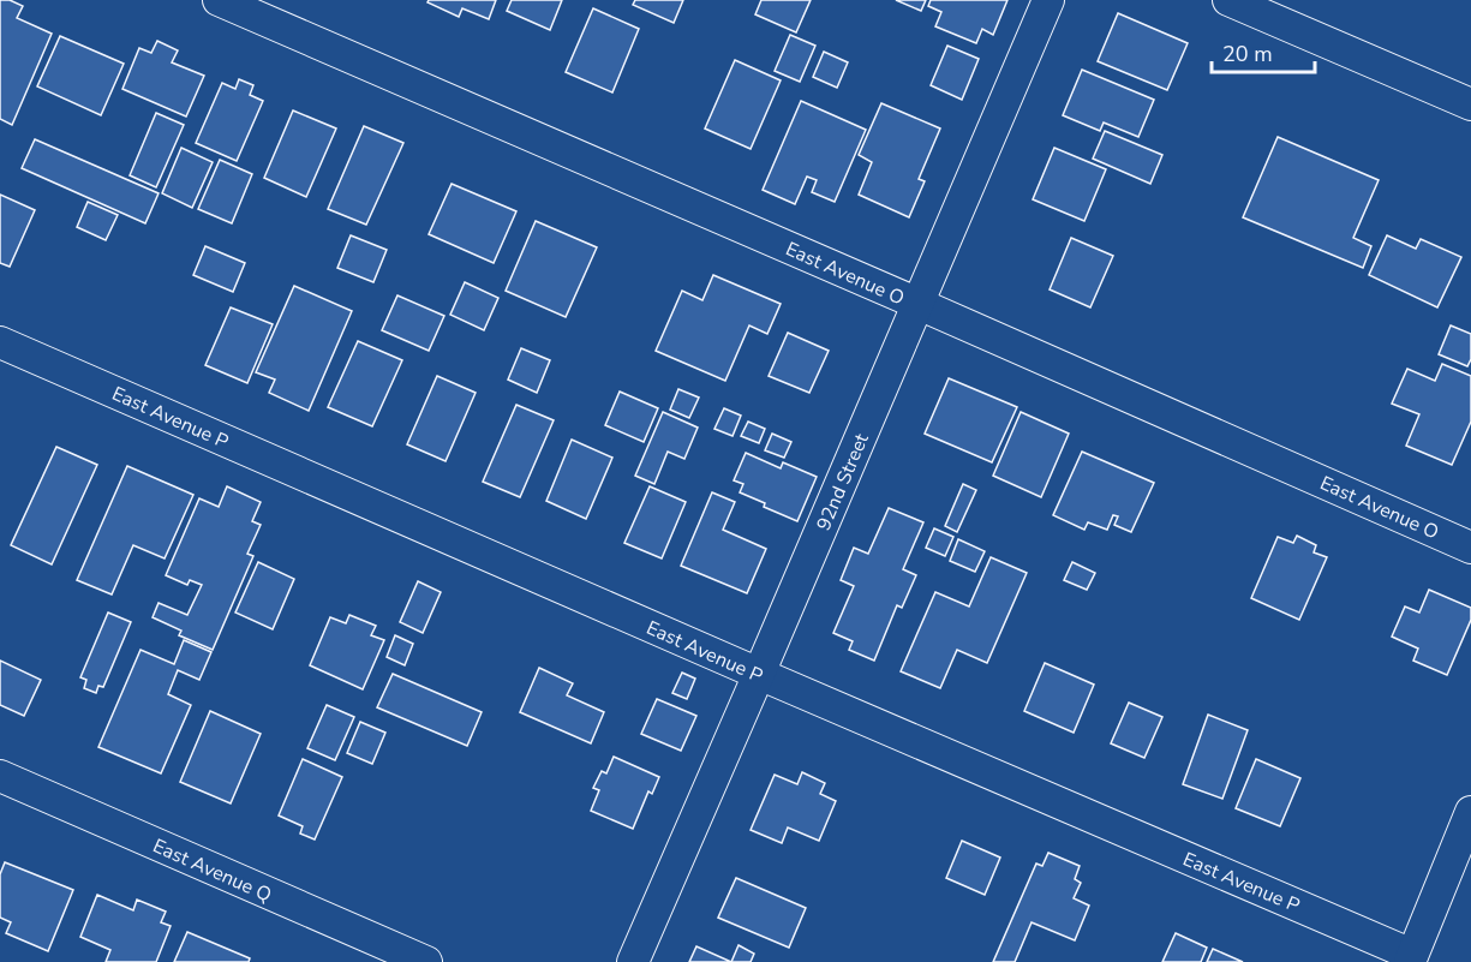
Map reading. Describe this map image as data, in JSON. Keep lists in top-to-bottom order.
{
  "streets": {
    "street": [
      "East Avenue O",
      "East Avenue P",
      "92nd Street",
      "East Avenue Q"
    ]
  },
  "crossings": [
    ["East Avenue O", "92nd Street"],
    ["East Avenue P", "92nd Street"]
  ],
  "scale_bar": "20 m"
}
